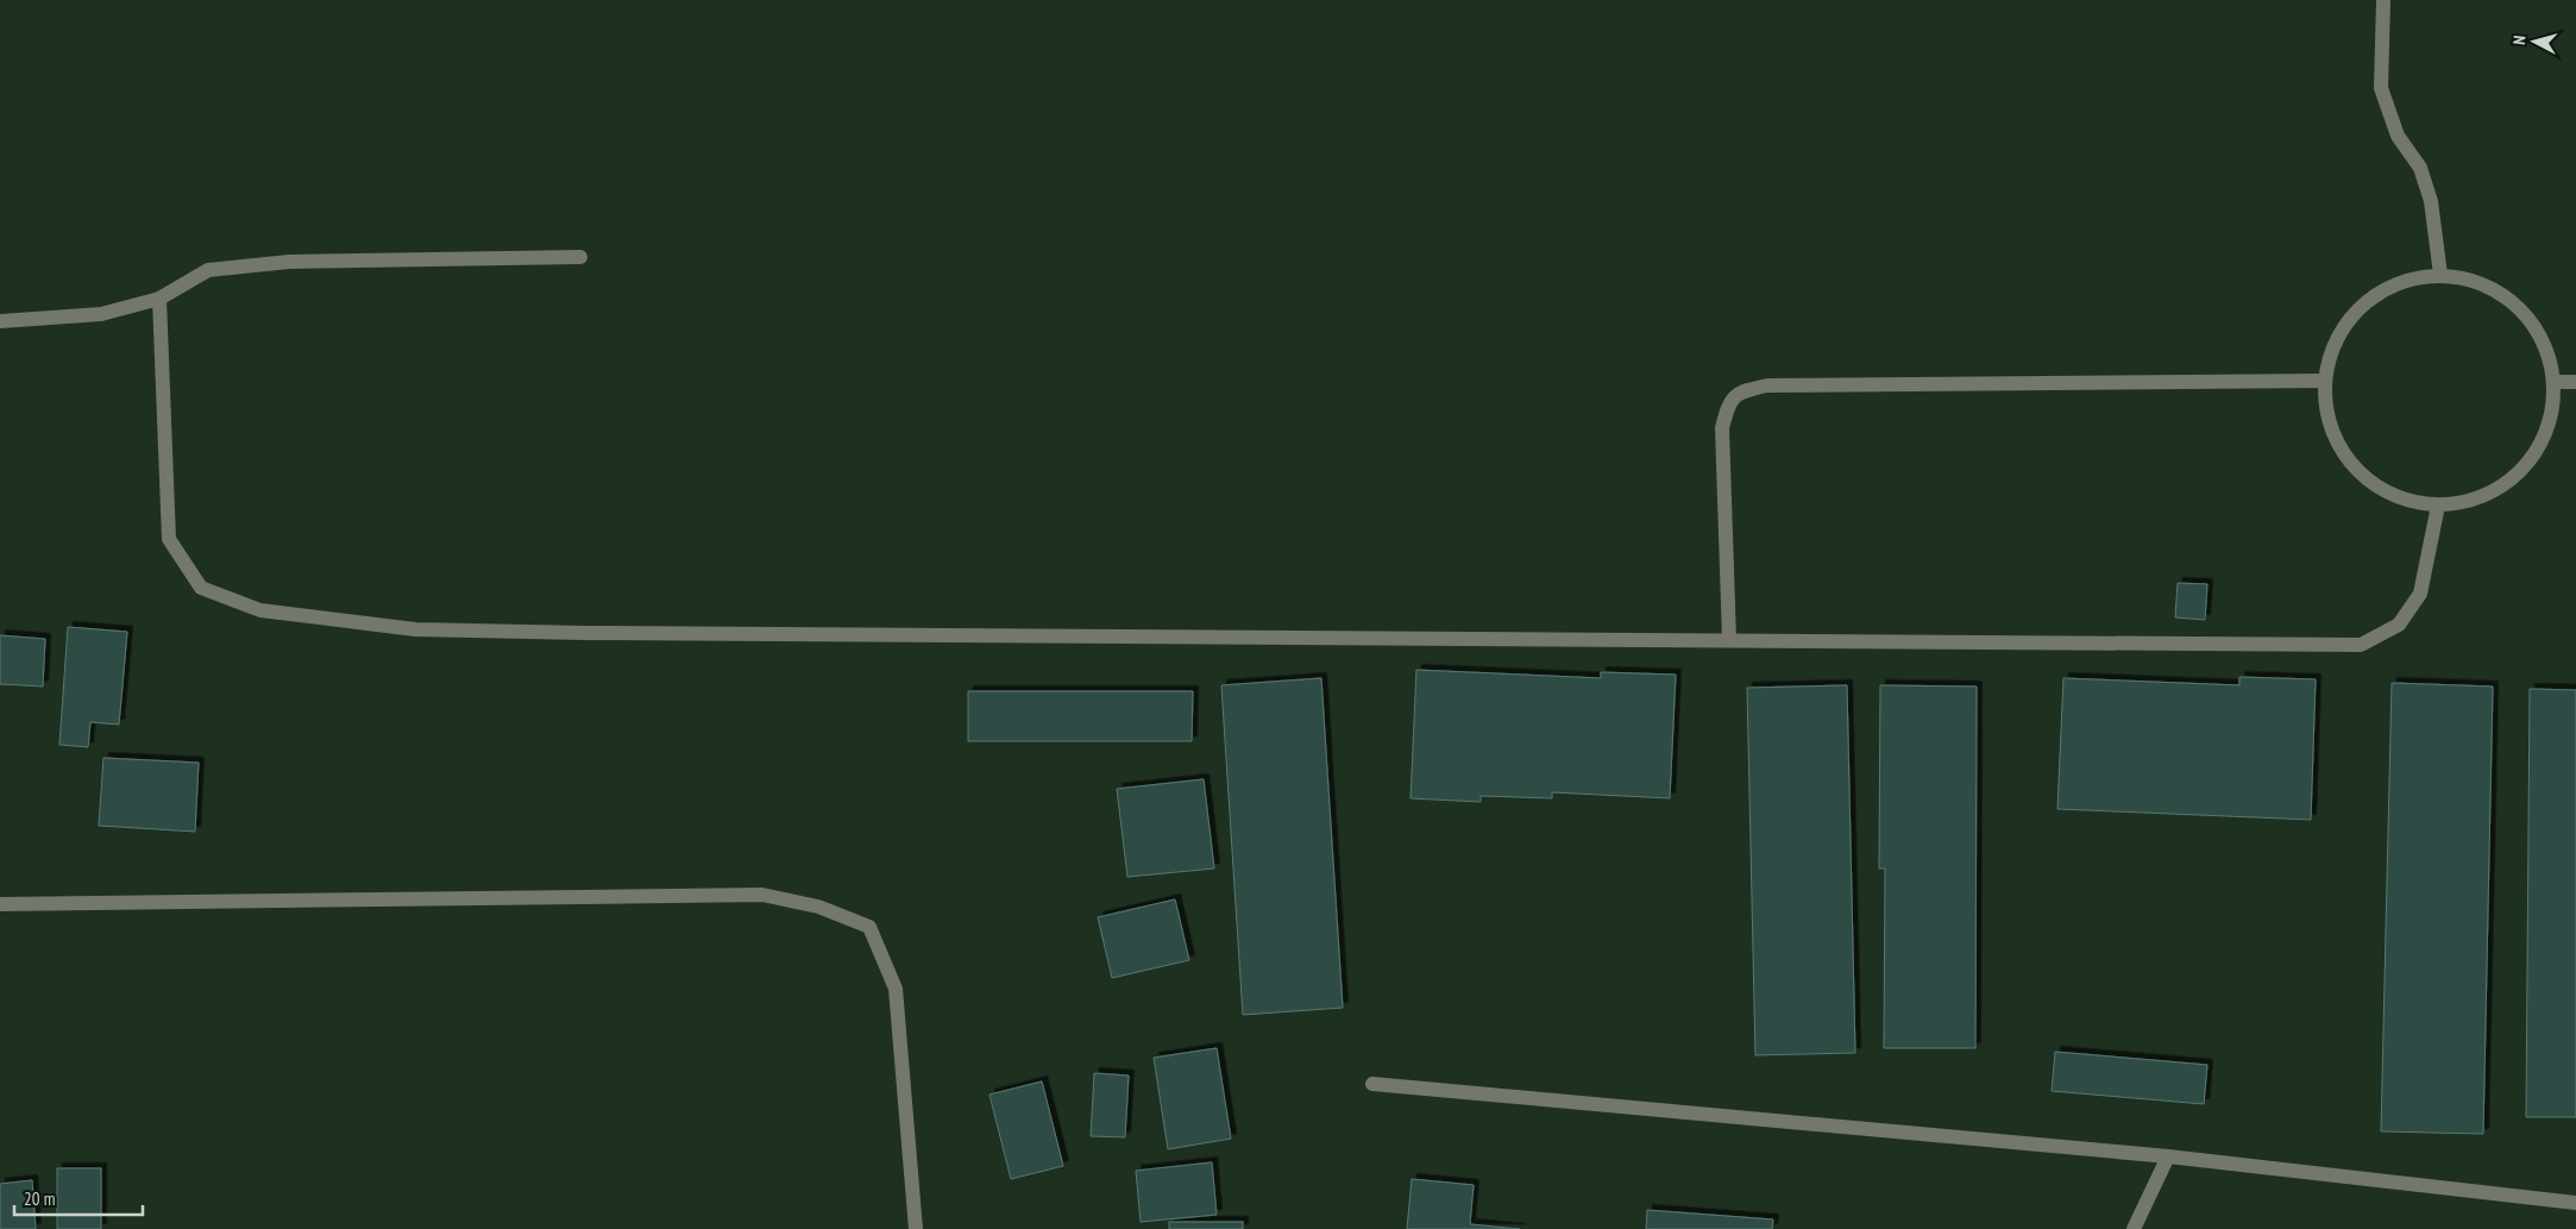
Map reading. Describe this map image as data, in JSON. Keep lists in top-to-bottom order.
{
  "scale_bar": "20 m",
  "north": "left"
}
